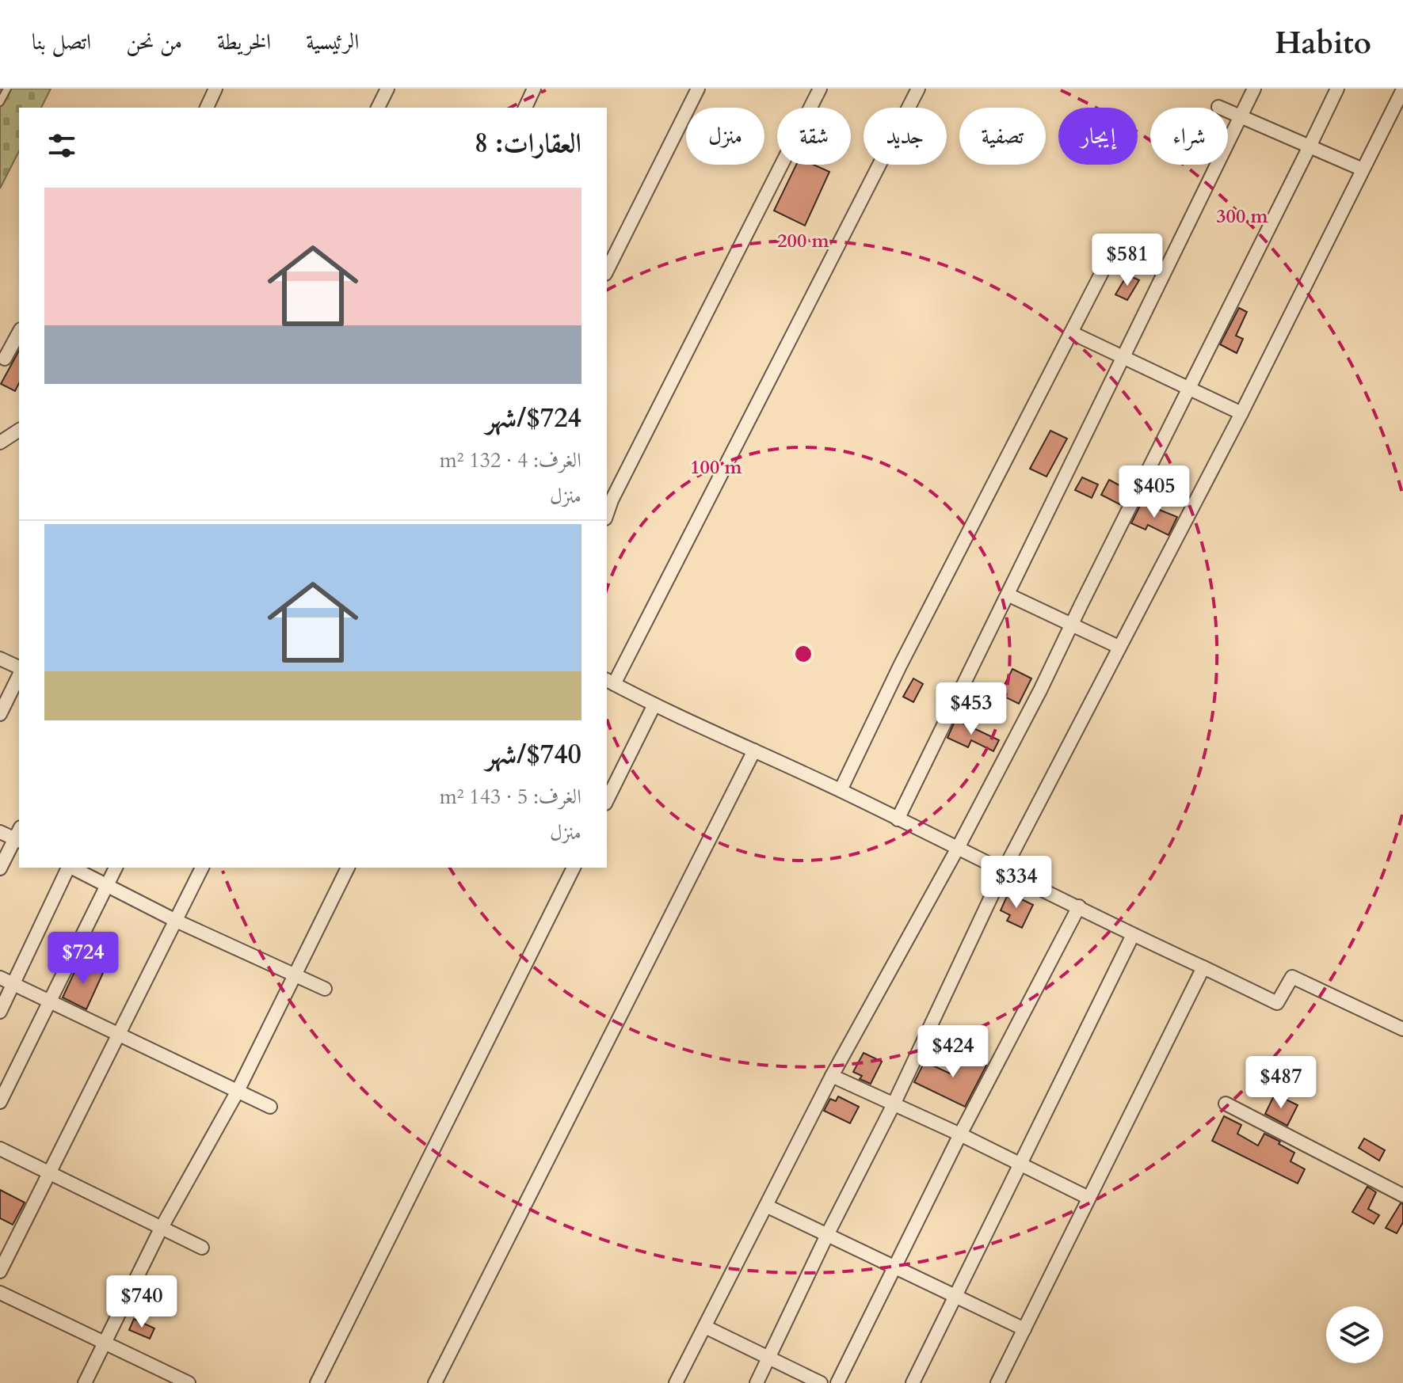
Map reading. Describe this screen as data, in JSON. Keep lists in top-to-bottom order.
{
  "page": {
    "header": "Habito",
    "nav": [
      "الرئيسية",
      "الخريطة",
      "من نحن",
      "اتصل بنا"
    ],
    "chip": [
      "شراء",
      "إيجار",
      "تصفية",
      "جديد",
      "شقة",
      "منزل"
    ],
    "heading": "العقارات: 8",
    "list": [
      {
        "name": "$724/شهر",
        "note": "الغرف: 4 · 132 m² · منزل"
      },
      {
        "name": "$740/شهر",
        "note": "الغرف: 5 · 143 m² · منزل"
      }
    ],
    "price": [
      "$581",
      "$405",
      "$453",
      "$334",
      "$724",
      "$424",
      "$487",
      "$740"
    ]
  },
  "rings": ["300 m", "200 m", "100 m"]
}
